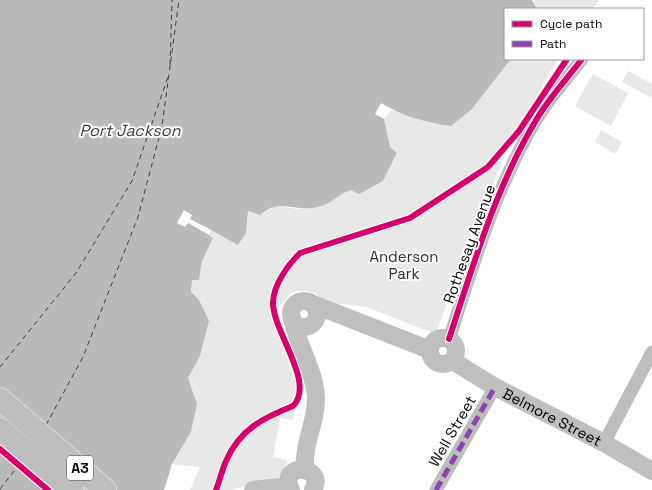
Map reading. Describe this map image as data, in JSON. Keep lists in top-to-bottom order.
{
  "streets": {
    "highway": ["A3"],
    "main road": ["Belmore Street"],
    "street": ["Rothesay Avenue", "Well Street"]
  },
  "crossings": [
    ["Rothesay Avenue", "Belmore Street"],
    ["Belmore Street", "Well Street"]
  ],
  "water": ["Port Jackson"],
  "parks": ["Anderson Park"],
  "legend": ["Cycle path", "Path"]
}
